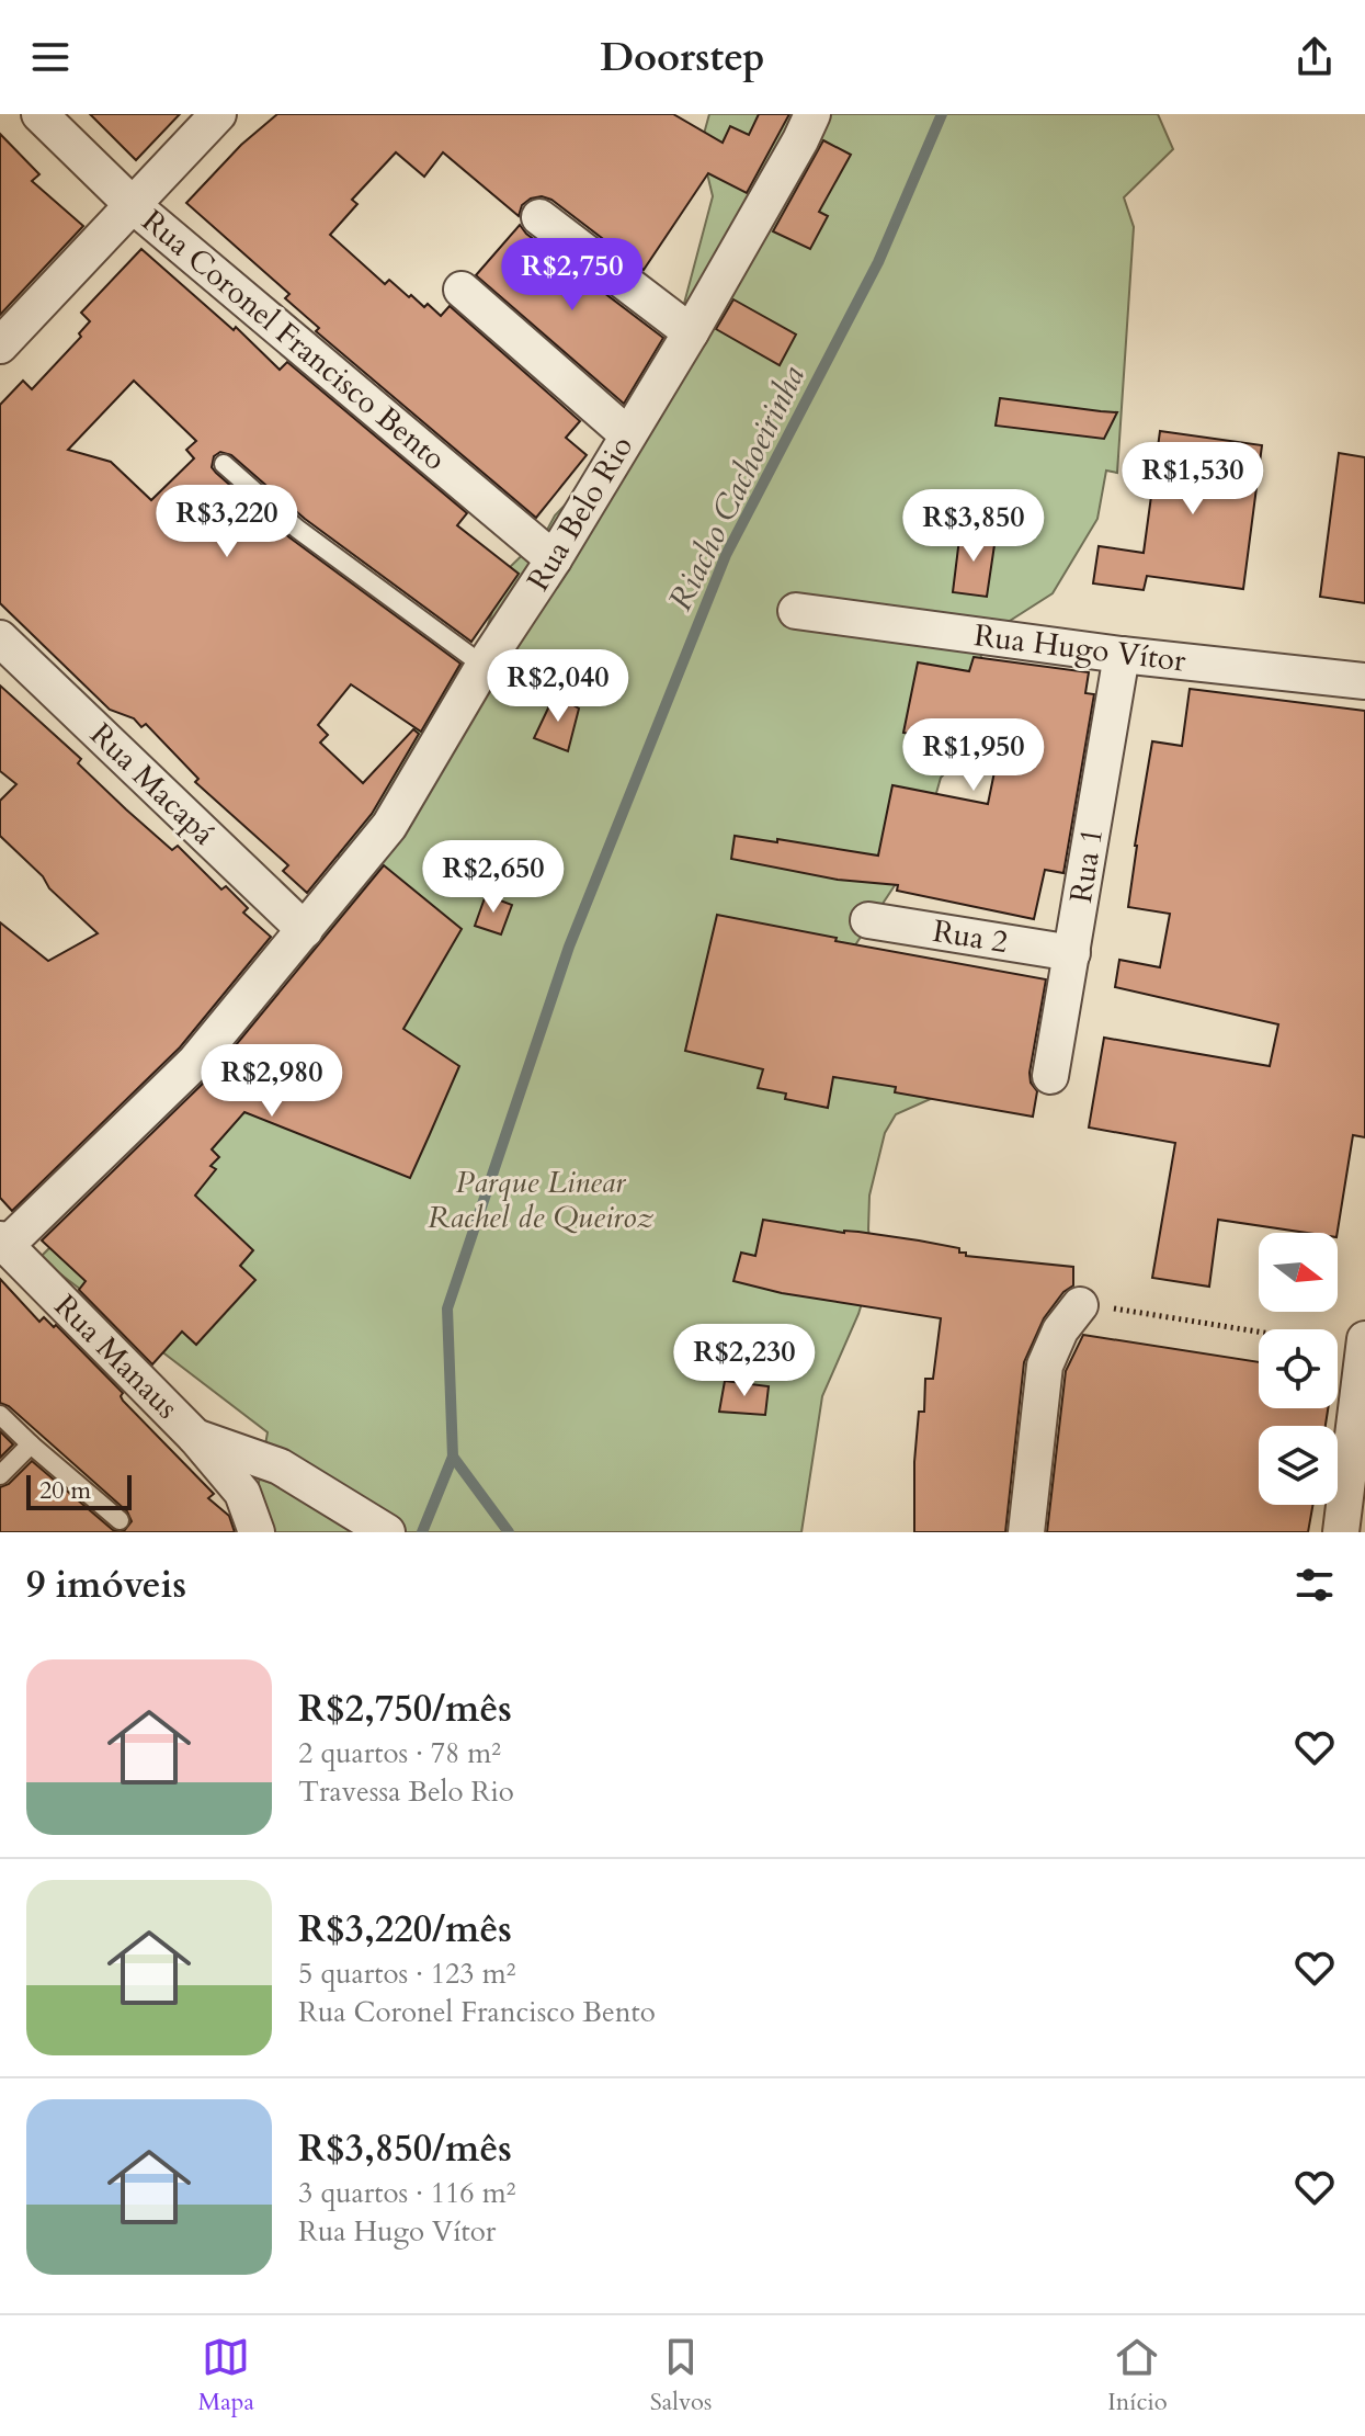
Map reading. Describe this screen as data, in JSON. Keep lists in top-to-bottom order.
{
  "streets": {
    "street": [
      "Rua Coronel Francisco Bento",
      "Rua Belo Rio",
      "Rua Hugo Vítor",
      "Rua Macapá",
      "Rua 1",
      "Rua 2",
      "Rua Manaus"
    ]
  },
  "crossings": [
    ["Rua Coronel Francisco Bento", "Rua Belo Rio"],
    ["Rua Belo Rio", "Rua Macapá"],
    ["Rua Belo Rio", "Rua Manaus"],
    ["Rua Hugo Vítor", "Rua 1"],
    ["Rua 1", "Rua 2"]
  ],
  "water": ["Riacho Cachoeirinha"],
  "parks": ["Parque Linear Rachel de Queiroz"],
  "scale_bar": "20 m",
  "north": "right",
  "page": {
    "header": "Doorstep",
    "price": [
      "R$2,750",
      "R$1,530",
      "R$3,220",
      "R$3,850",
      "R$2,040",
      "R$1,950",
      "R$2,650",
      "R$2,980",
      "R$2,230"
    ],
    "scale": "20 m",
    "heading": "9 imóveis",
    "list": [
      {
        "name": "R$2,750/mês",
        "note": "2 quartos · 78 m² · Travessa Belo Rio"
      },
      {
        "name": "R$3,220/mês",
        "note": "5 quartos · 123 m² · Rua Coronel Francisco Bento"
      },
      {
        "name": "R$3,850/mês",
        "note": "3 quartos · 116 m² · Rua Hugo Vítor"
      }
    ],
    "tabs": ["Mapa", "Salvos", "Início"]
  }
}
